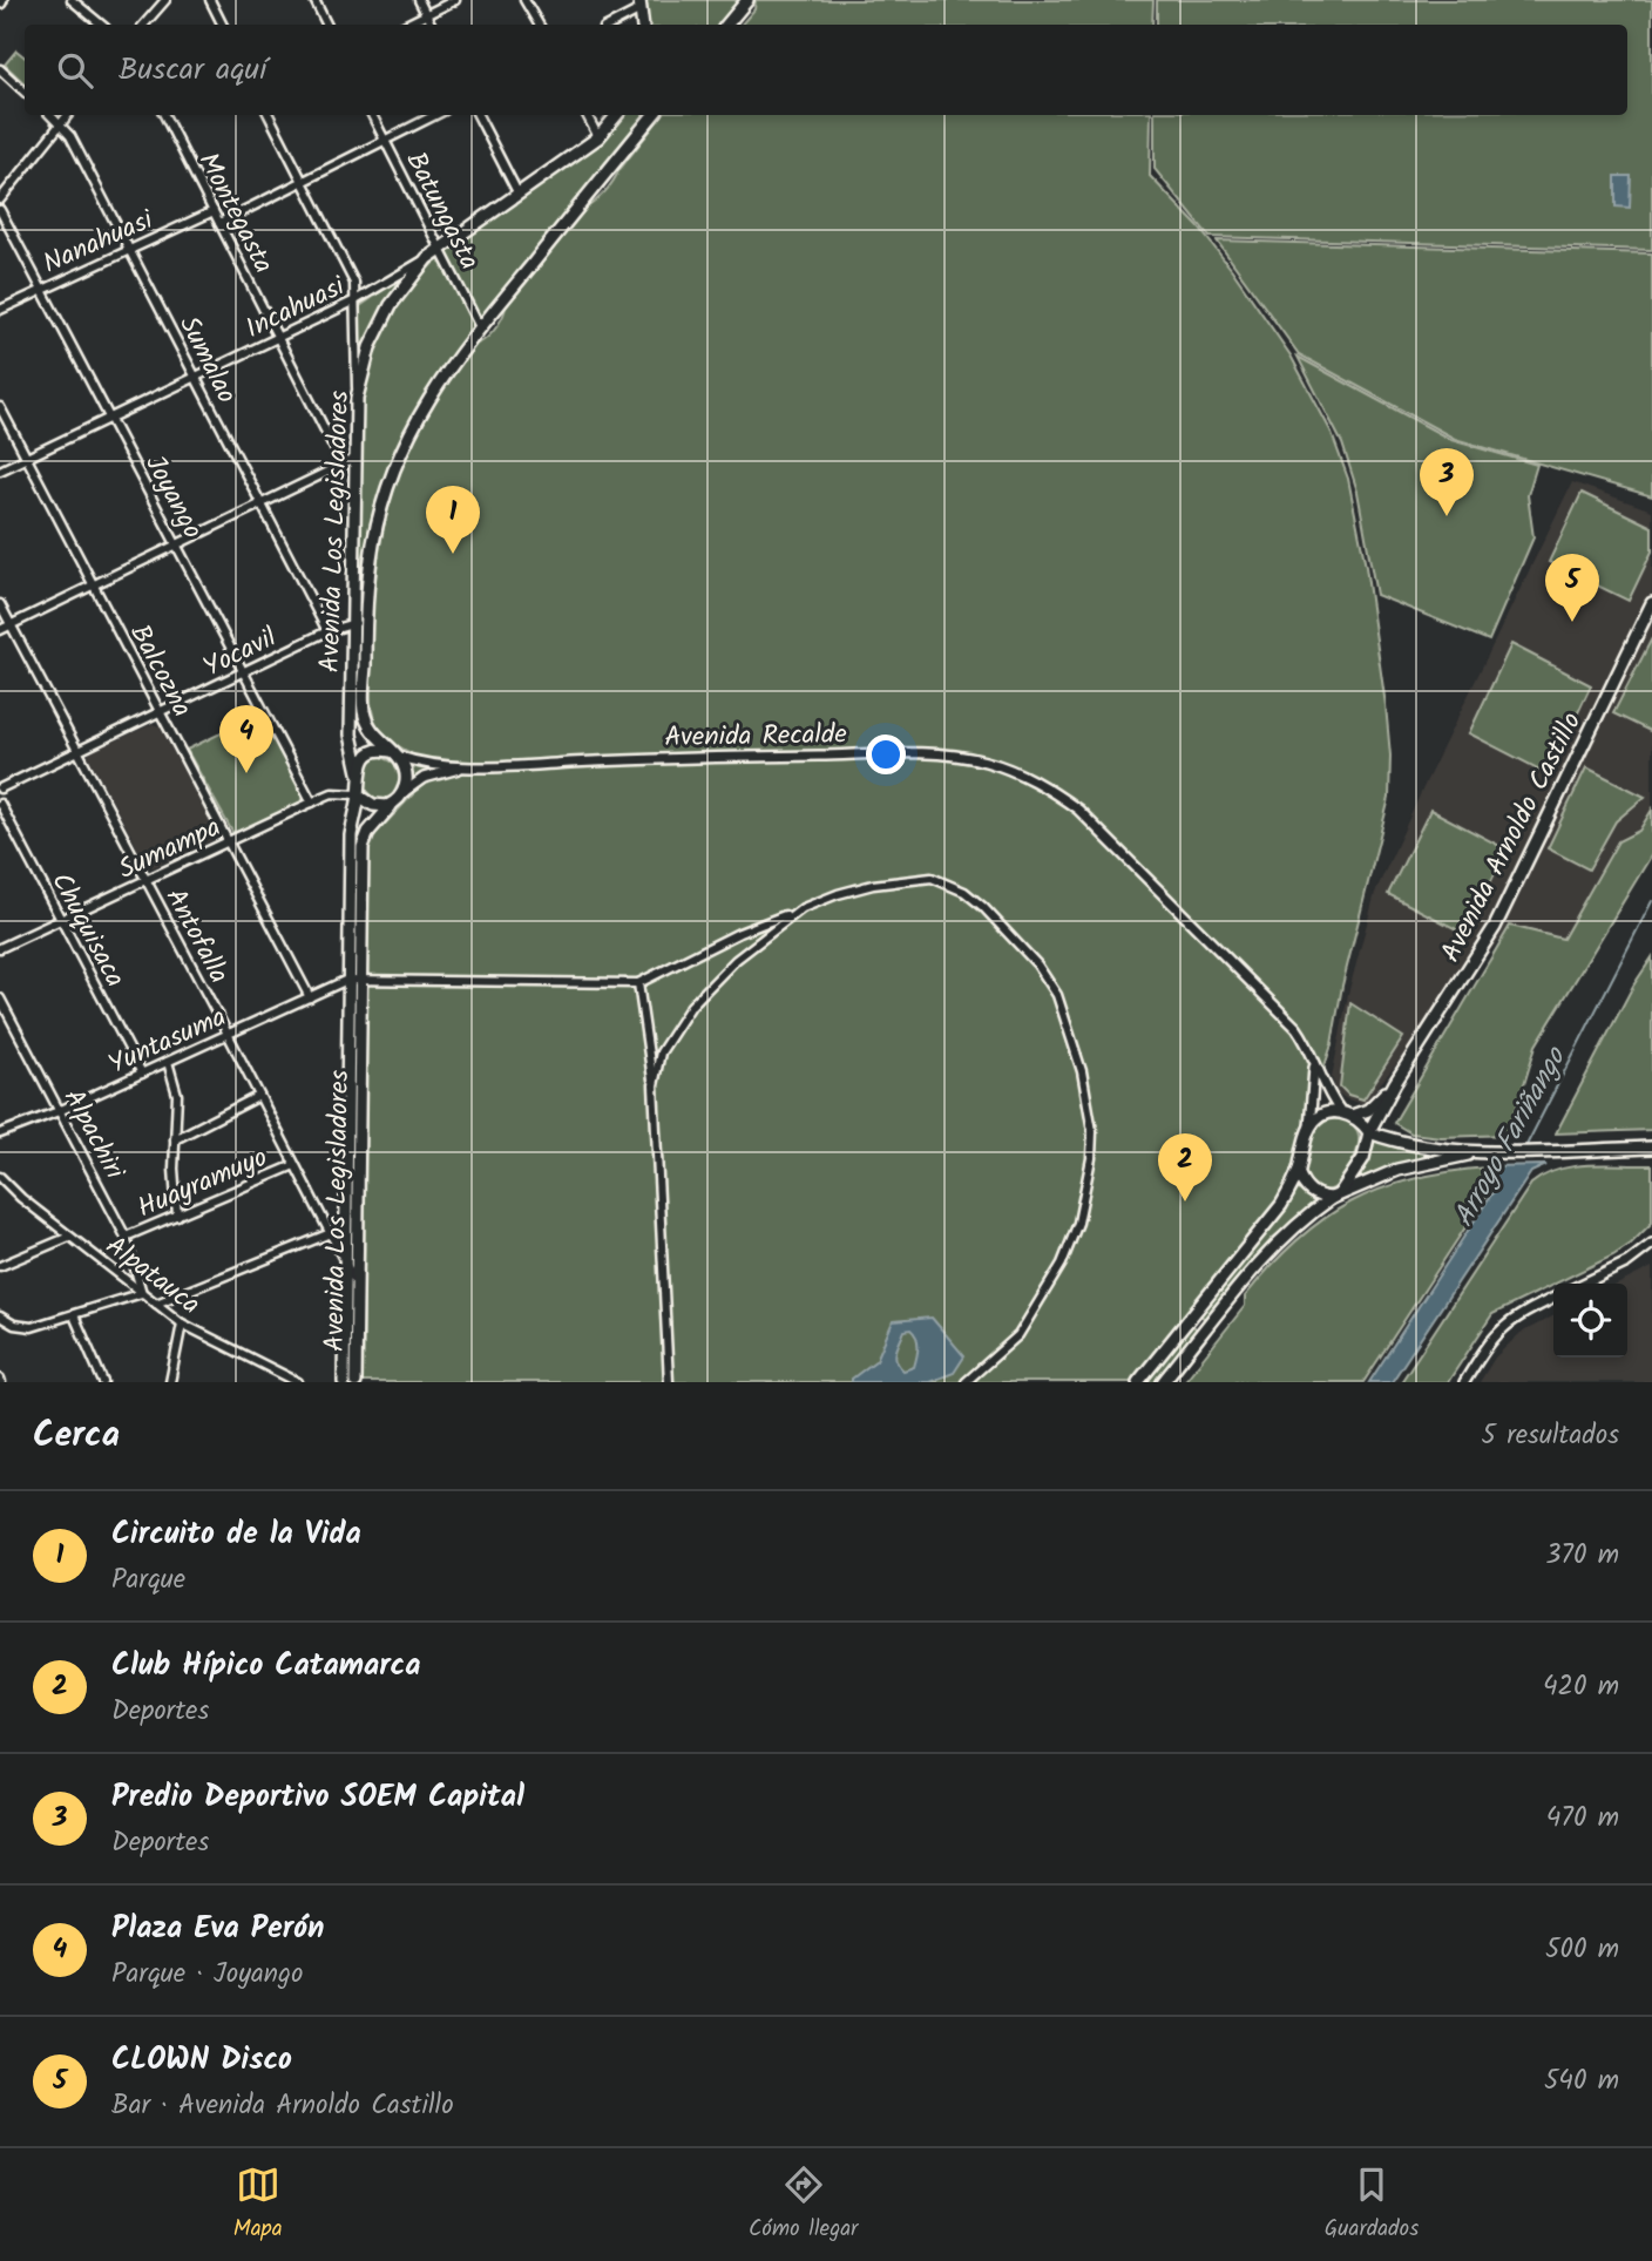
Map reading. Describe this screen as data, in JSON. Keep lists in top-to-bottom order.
{
  "streets": {
    "main road": ["Avenida Los Legisladores", "Avenida Arnoldo Castillo"],
    "street": [
      "Batungasta",
      "Montegasta",
      "Nanahuasi",
      "Incahuasi",
      "Sumalao",
      "Joyango",
      "Yocavil",
      "Balcozna",
      "Avenida Recalde",
      "Sumampa",
      "Chuquisaca",
      "Antofalla",
      "Yuntasuma",
      "Alpachiri",
      "Huayramuyo",
      "Alpatauca"
    ]
  },
  "crossings": [
    ["Batungasta", "Avenida Los Legisladores"],
    ["Montegasta", "Nanahuasi"],
    ["Montegasta", "Incahuasi"],
    ["Nanahuasi", "Sumalao"],
    ["Nanahuasi", "Joyango"],
    ["Incahuasi", "Sumalao"],
    ["Incahuasi", "Joyango"],
    ["Incahuasi", "Avenida Los Legisladores"],
    ["Incahuasi", "Balcozna"],
    ["Sumalao", "Yocavil"],
    ["Joyango", "Yocavil"],
    ["Joyango", "Sumampa"],
    ["Avenida Los Legisladores", "Yocavil"],
    ["Avenida Los Legisladores", "Avenida Recalde"],
    ["Avenida Los Legisladores", "Sumampa"],
    ["Avenida Los Legisladores", "Antofalla"],
    ["Avenida Los Legisladores", "Yuntasuma"],
    ["Yocavil", "Balcozna"],
    ["Yocavil", "Antofalla"],
    ["Balcozna", "Sumampa"],
    ["Balcozna", "Yuntasuma"],
    ["Avenida Recalde", "Avenida Arnoldo Castillo"],
    ["Avenida Recalde", "Sumampa"],
    ["Sumampa", "Chuquisaca"],
    ["Sumampa", "Antofalla"],
    ["Chuquisaca", "Yuntasuma"],
    ["Antofalla", "Yuntasuma"],
    ["Antofalla", "Huayramuyo"],
    ["Yuntasuma", "Alpachiri"],
    ["Alpachiri", "Huayramuyo"],
    ["Alpachiri", "Alpatauca"]
  ],
  "water": ["Arroyo Fariñango"],
  "page": {
    "search": "Buscar aquí",
    "pins": [
      "3",
      "1",
      "5",
      "4",
      "2"
    ],
    "heading": ["Cerca", "5 resultados"],
    "list": [
      {
        "mark": "1",
        "name": "Circuito de la Vida",
        "note": "Parque",
        "value": "370 m"
      },
      {
        "mark": "2",
        "name": "Club Hípico Catamarca",
        "note": "Deportes",
        "value": "420 m"
      },
      {
        "mark": "3",
        "name": "Predio Deportivo SOEM Capital",
        "note": "Deportes",
        "value": "470 m"
      },
      {
        "mark": "4",
        "name": "Plaza Eva Perón",
        "note": "Parque · Joyango",
        "value": "500 m"
      },
      {
        "mark": "5",
        "name": "CLOWN Disco",
        "note": "Bar · Avenida Arnoldo Castillo",
        "value": "540 m"
      }
    ],
    "nav": ["Mapa", "Cómo llegar", "Guardados"]
  }
}
